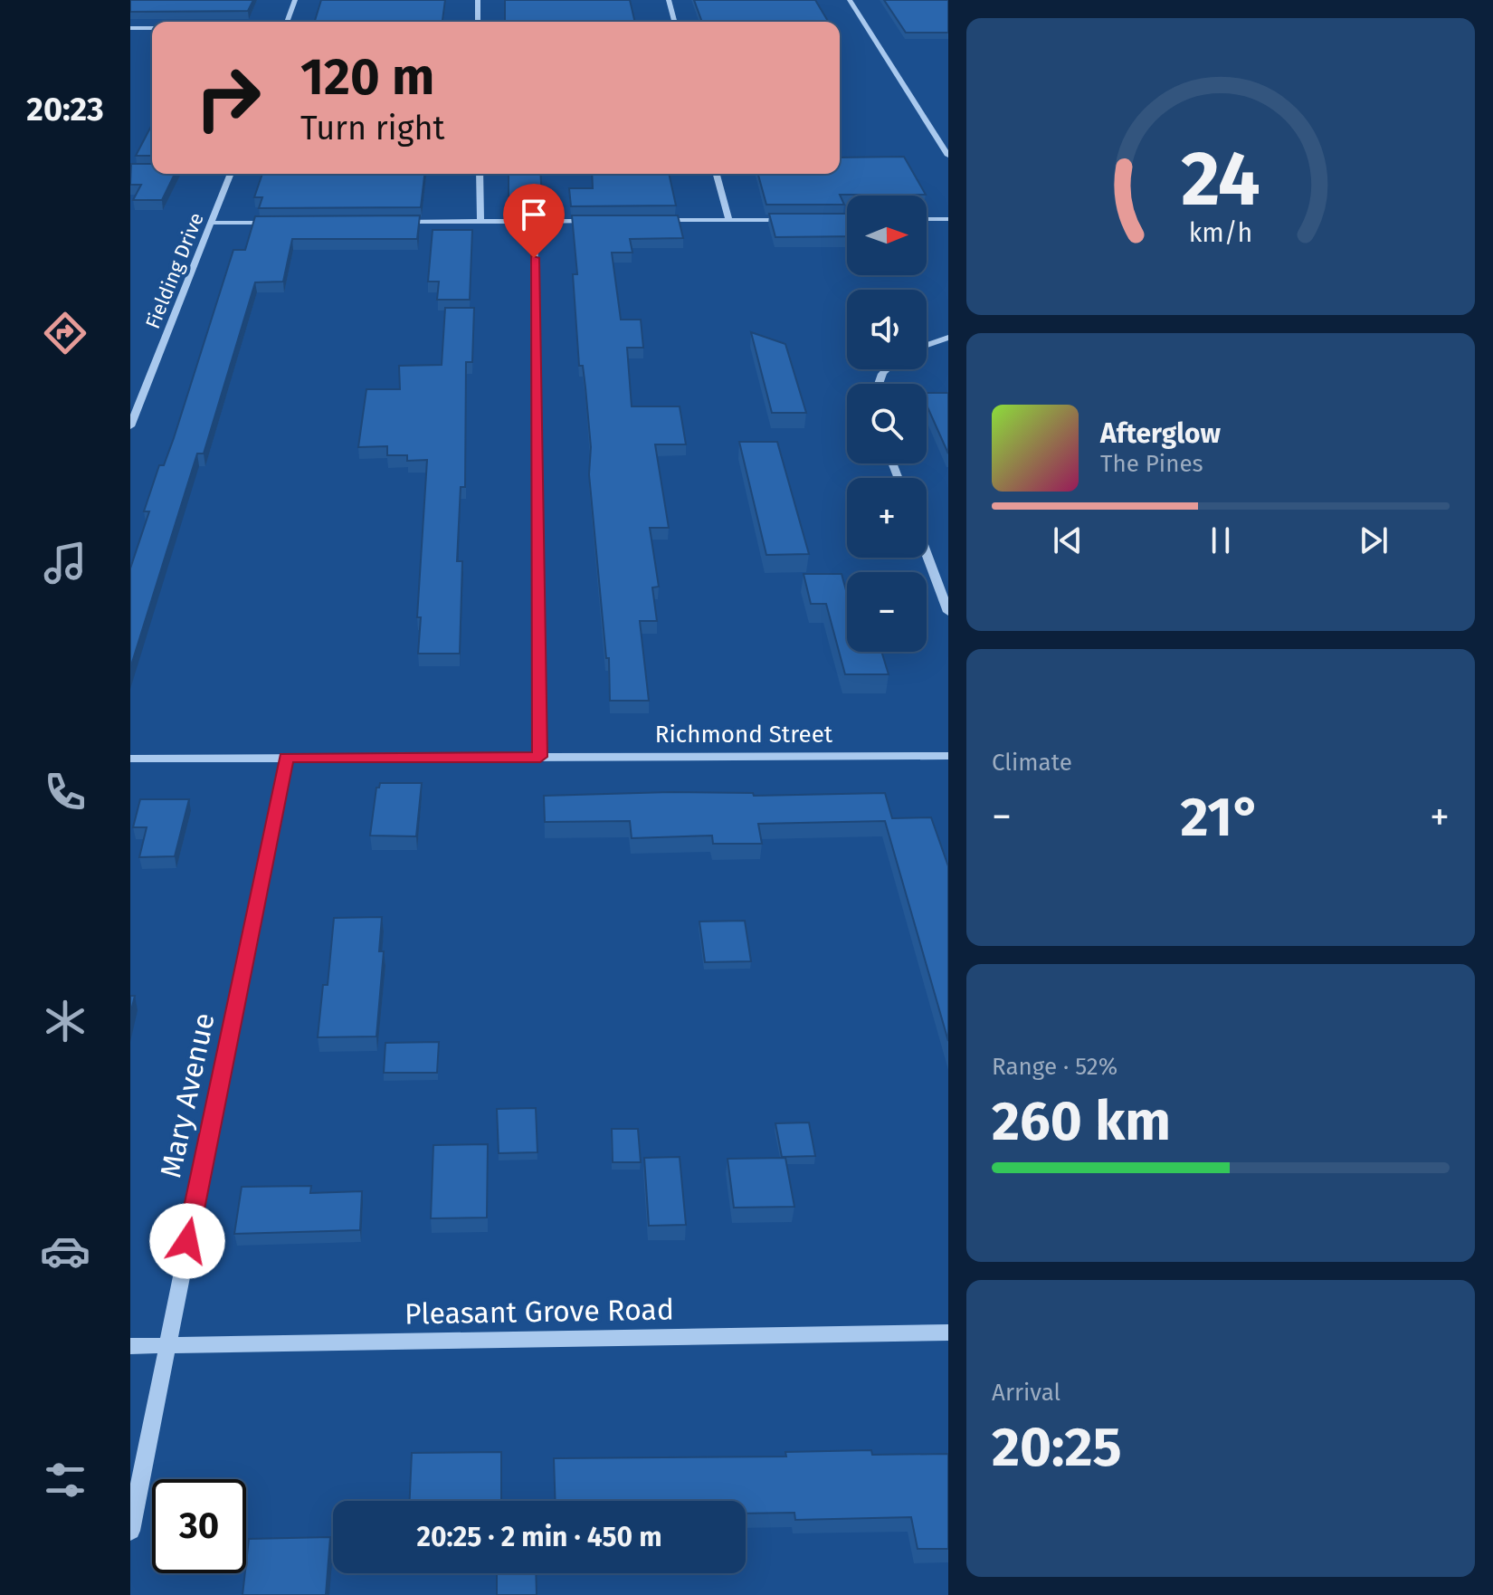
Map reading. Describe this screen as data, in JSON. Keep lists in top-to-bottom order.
{
  "streets": {
    "street": [
      "Fielding Drive",
      "Richmond Street",
      "Mary Avenue",
      "Pleasant Grove Road"
    ]
  },
  "crossings": [
    ["Richmond Street", "Mary Avenue"],
    ["Mary Avenue", "Pleasant Grove Road"]
  ],
  "north": "right",
  "page": {
    "tabs": "20:23",
    "turn": ["120 m", "Turn right"],
    "map_buttons": ["+", "−"],
    "song": ["Afterglow", "The Pines"],
    "tile": [
      "Climate",
      ["Range · 52%", "260 km"],
      ["Arrival", "20:25"]
    ],
    "heat": ["−", "21°", "+"],
    "limit": "30",
    "trip": "20:25 · 2 min · 450 m",
    "gauge": ["24", "km/h"]
  }
}
